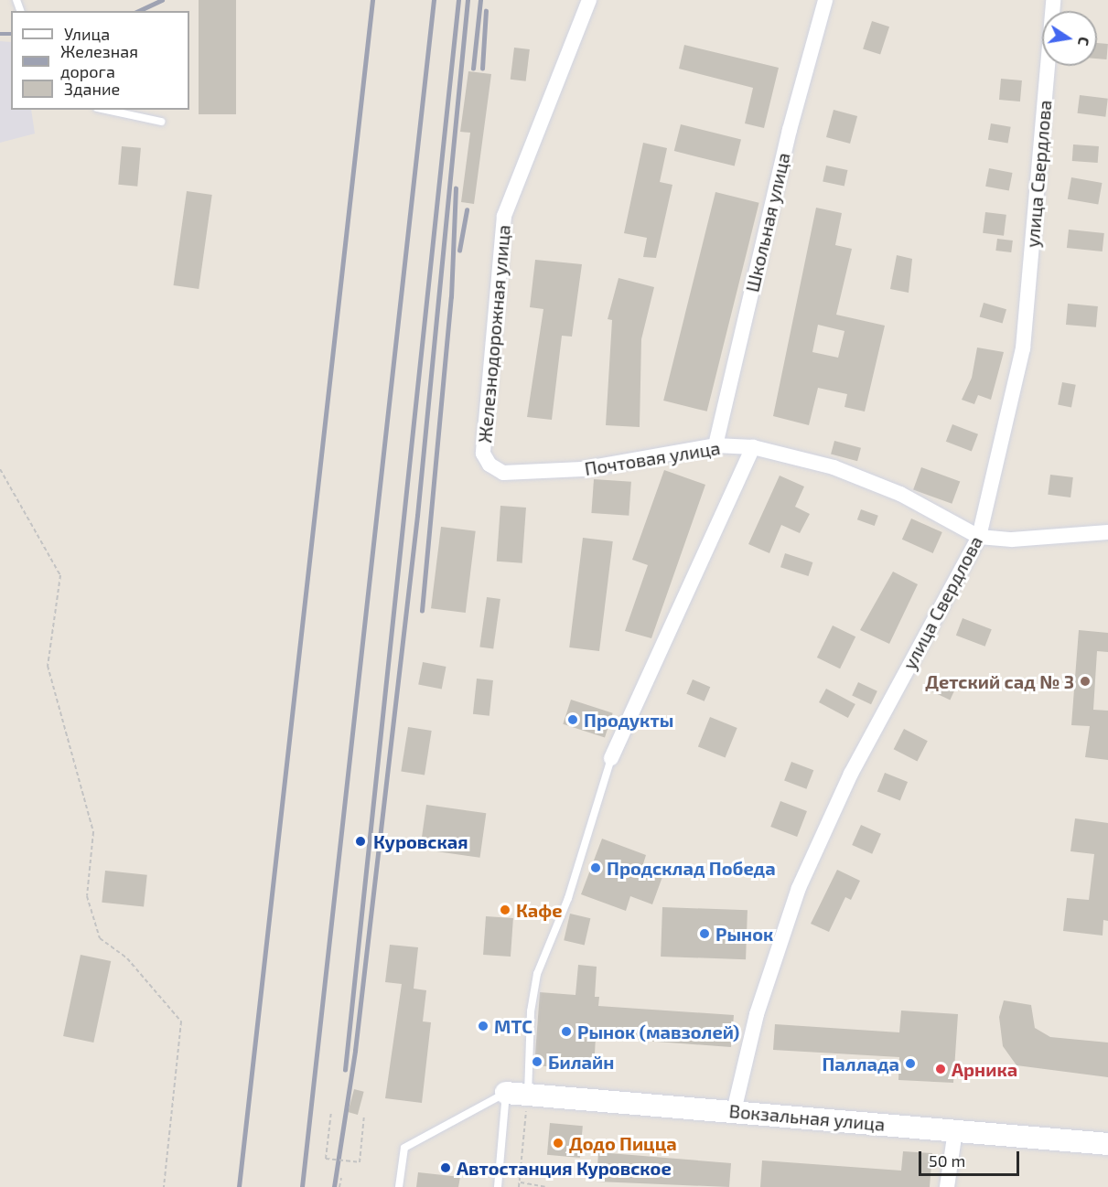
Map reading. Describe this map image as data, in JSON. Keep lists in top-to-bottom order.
{
  "streets": {
    "street": [
      "улица Свердлова",
      "Школьная улица",
      "Железнодорожная улица",
      "Почтовая улица",
      "Вокзальная улица"
    ]
  },
  "crossings": [
    ["улица Свердлова", "Почтовая улица"],
    ["улица Свердлова", "Вокзальная улица"],
    ["Школьная улица", "Почтовая улица"],
    ["Железнодорожная улица", "Почтовая улица"]
  ],
  "places": [
    "Детский сад № 3",
    "Продукты",
    "Куровская",
    "Продсклад Победа",
    "Кафе",
    "Рынок",
    "МТС",
    "Рынок (мавзолей)",
    "Билайн",
    "Паллада",
    "Арника",
    "Додо Пицца",
    "Автостанция Куровское"
  ],
  "legend": ["Улица", "Железная дорога", "Здание"],
  "scale_bar": "50 m",
  "north": "right"
}
